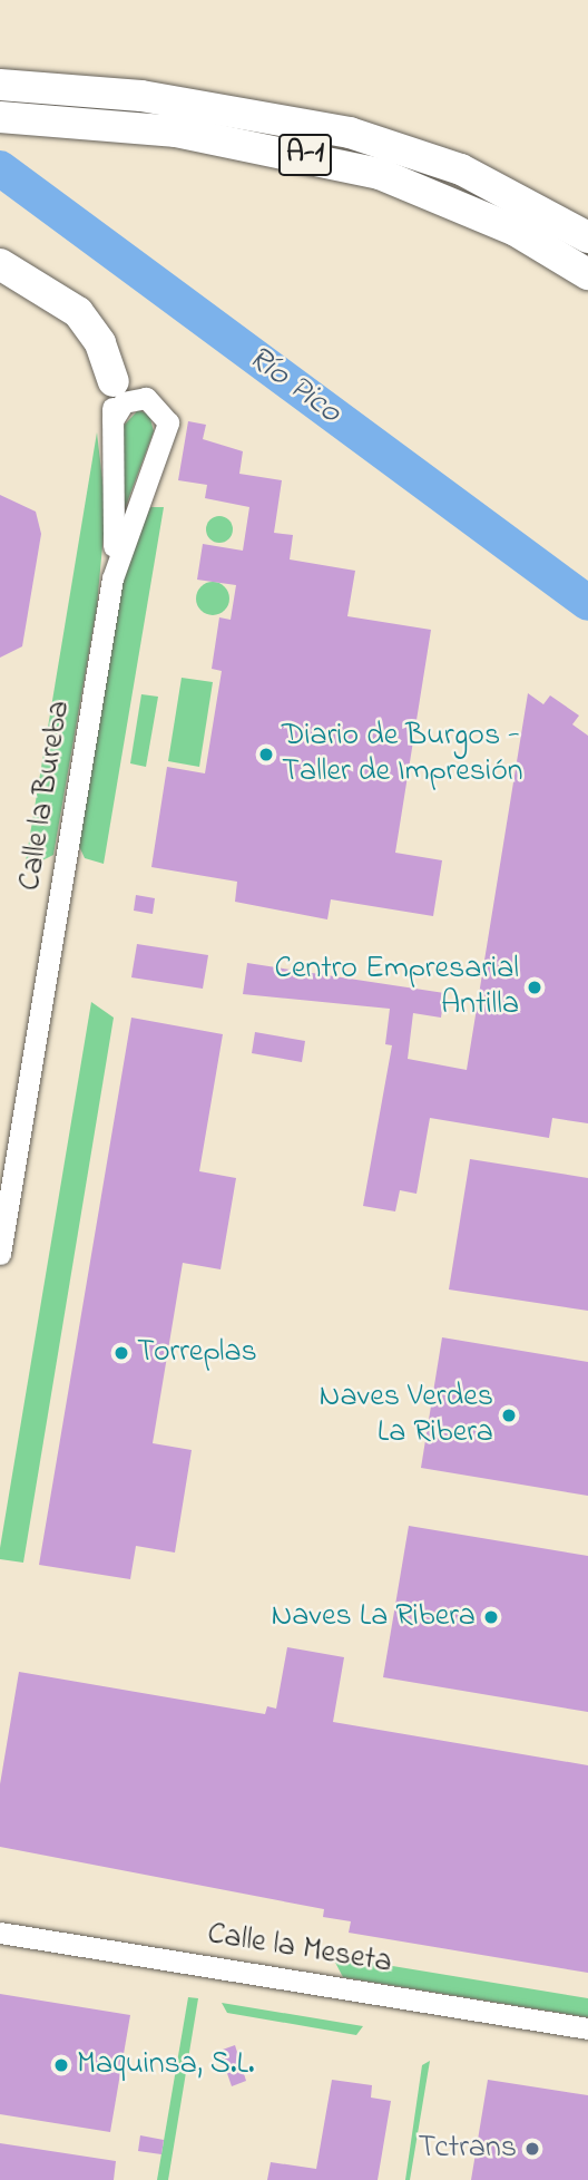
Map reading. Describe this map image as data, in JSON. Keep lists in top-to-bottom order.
{
  "streets": {
    "highway": ["A-1"],
    "street": ["Calle la Bureba", "Calle la Meseta"]
  },
  "water": ["Río Pico"],
  "places": [
    "Diario de Burgos - Taller de Impresión",
    "Centro Empresarial Antilla",
    "Torreplas",
    "Naves Verdes La Ribera",
    "Naves La Ribera",
    "Maquinsa, S.L.",
    "Tctrans"
  ]
}
